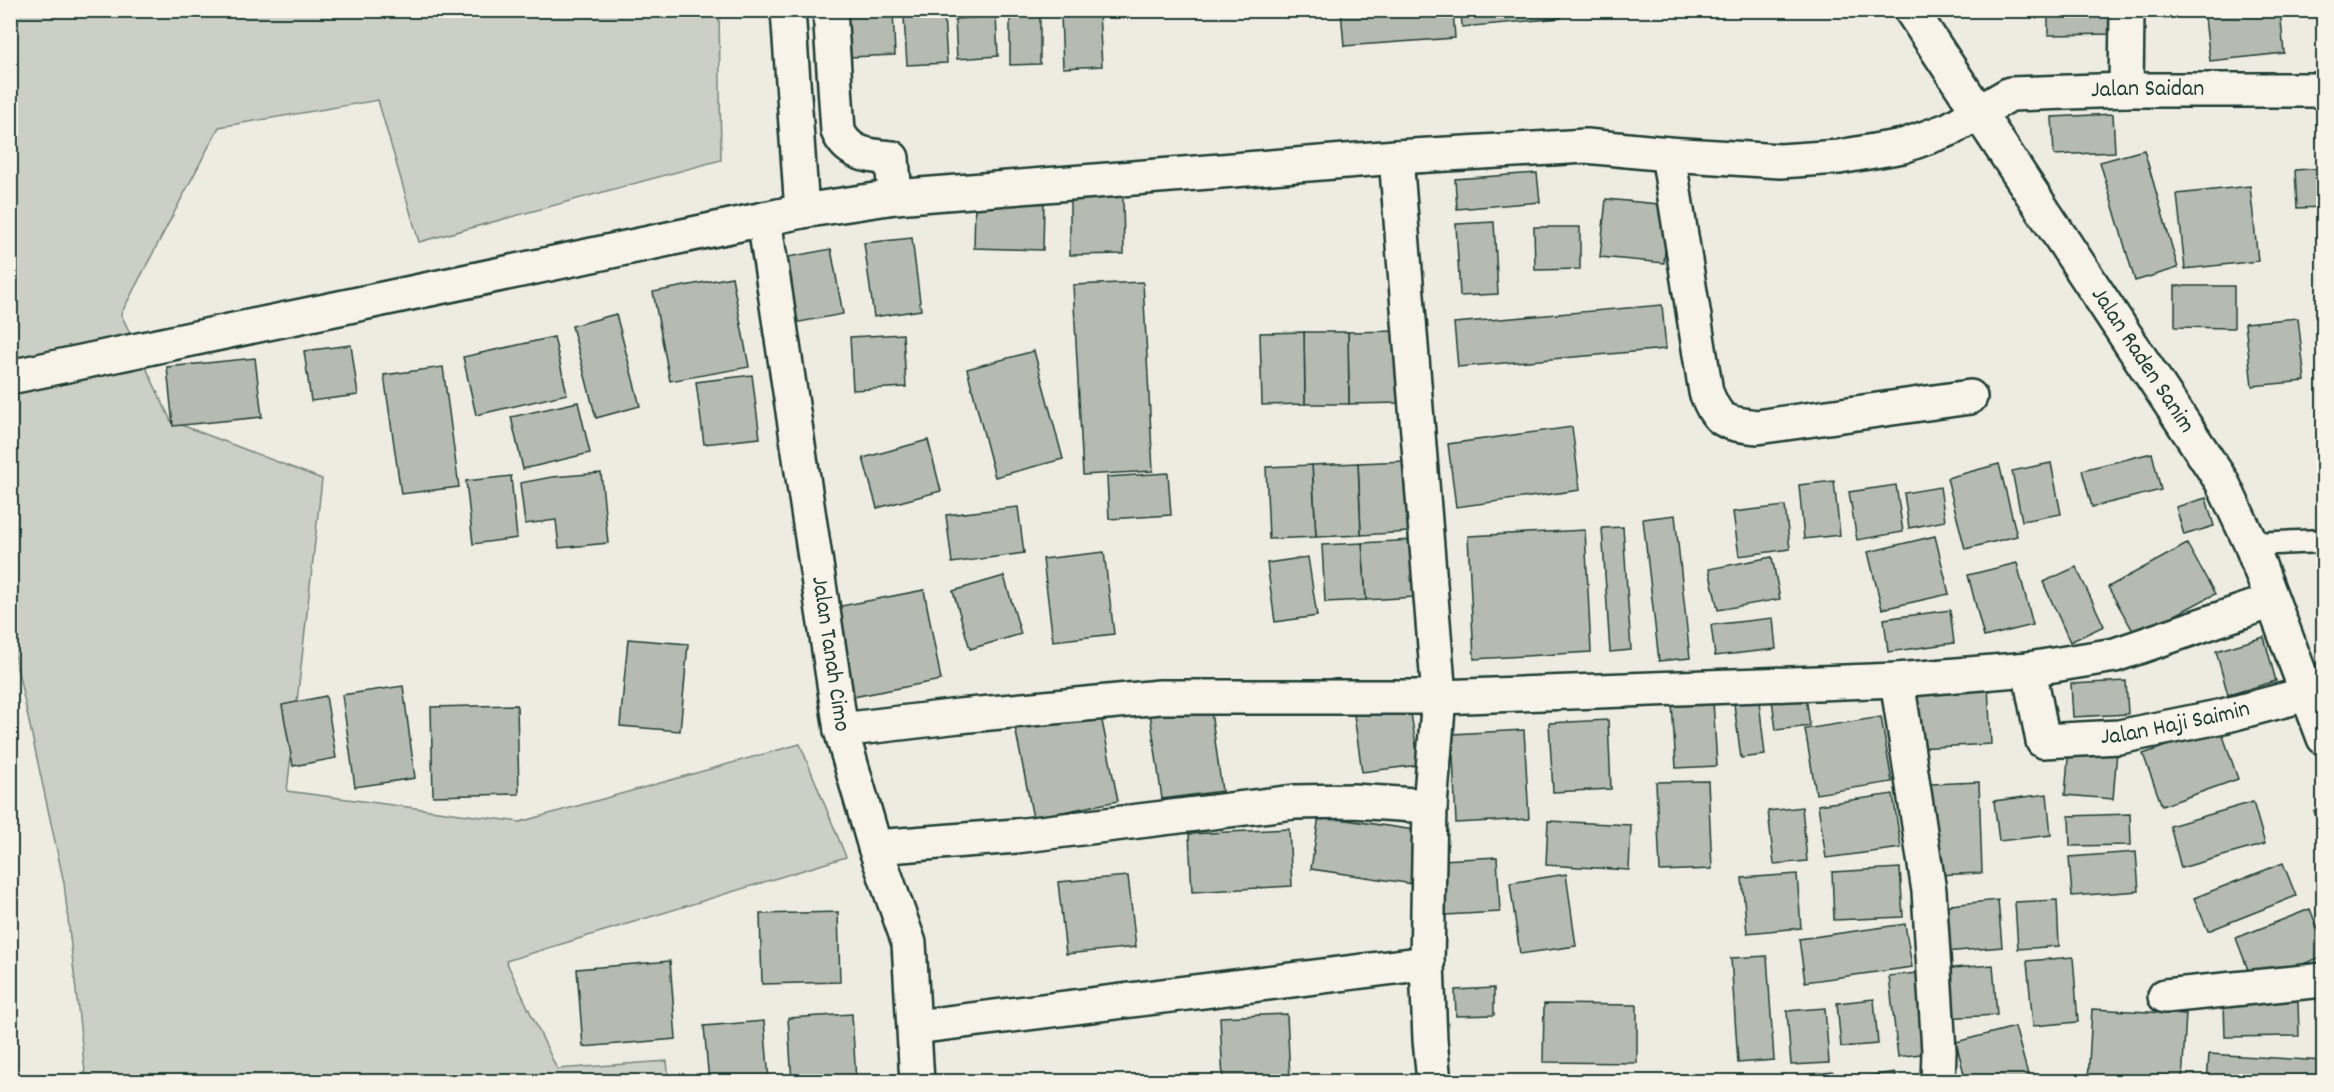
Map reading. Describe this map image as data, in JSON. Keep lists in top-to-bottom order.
{
  "streets": {
    "street": [
      "Jalan Saidan",
      "Jalan Raden Sanim",
      "Jalan Tanah Cimo",
      "Jalan Haji Saimin"
    ]
  },
  "crossings": [
    ["Jalan Saidan", "Jalan Raden Sanim"],
    ["Jalan Saidan", "Jalan Tanah Cimo"],
    ["Jalan Raden Sanim", "Jalan Haji Saimin"]
  ]
}
